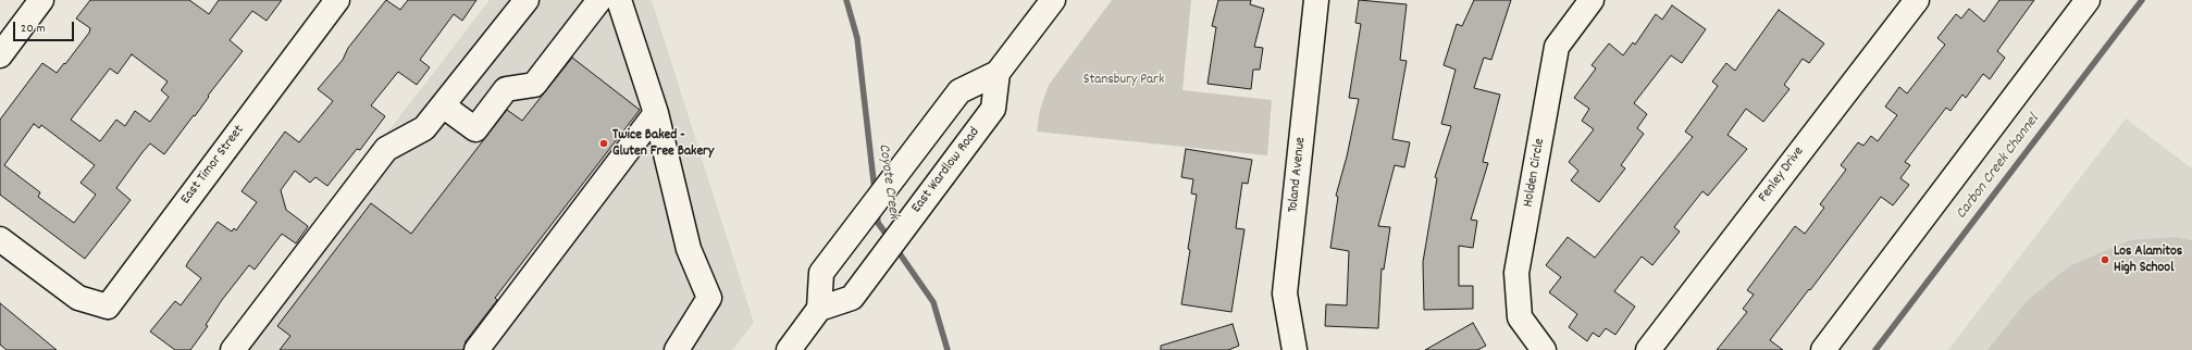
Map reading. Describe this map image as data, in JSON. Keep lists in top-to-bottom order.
{
  "streets": {
    "street": [
      "East Timor Street",
      "East Wardlow Road",
      "Holden Circle",
      "Toland Avenue",
      "Fenley Drive"
    ]
  },
  "water": ["Carbon Creek Channel", "Coyote Creek"],
  "parks": ["Stansbury Park"],
  "places": ["Twice Baked - Gluten Free Bakery", "Los Alamitos High School"],
  "scale_bar": "20 m"
}
